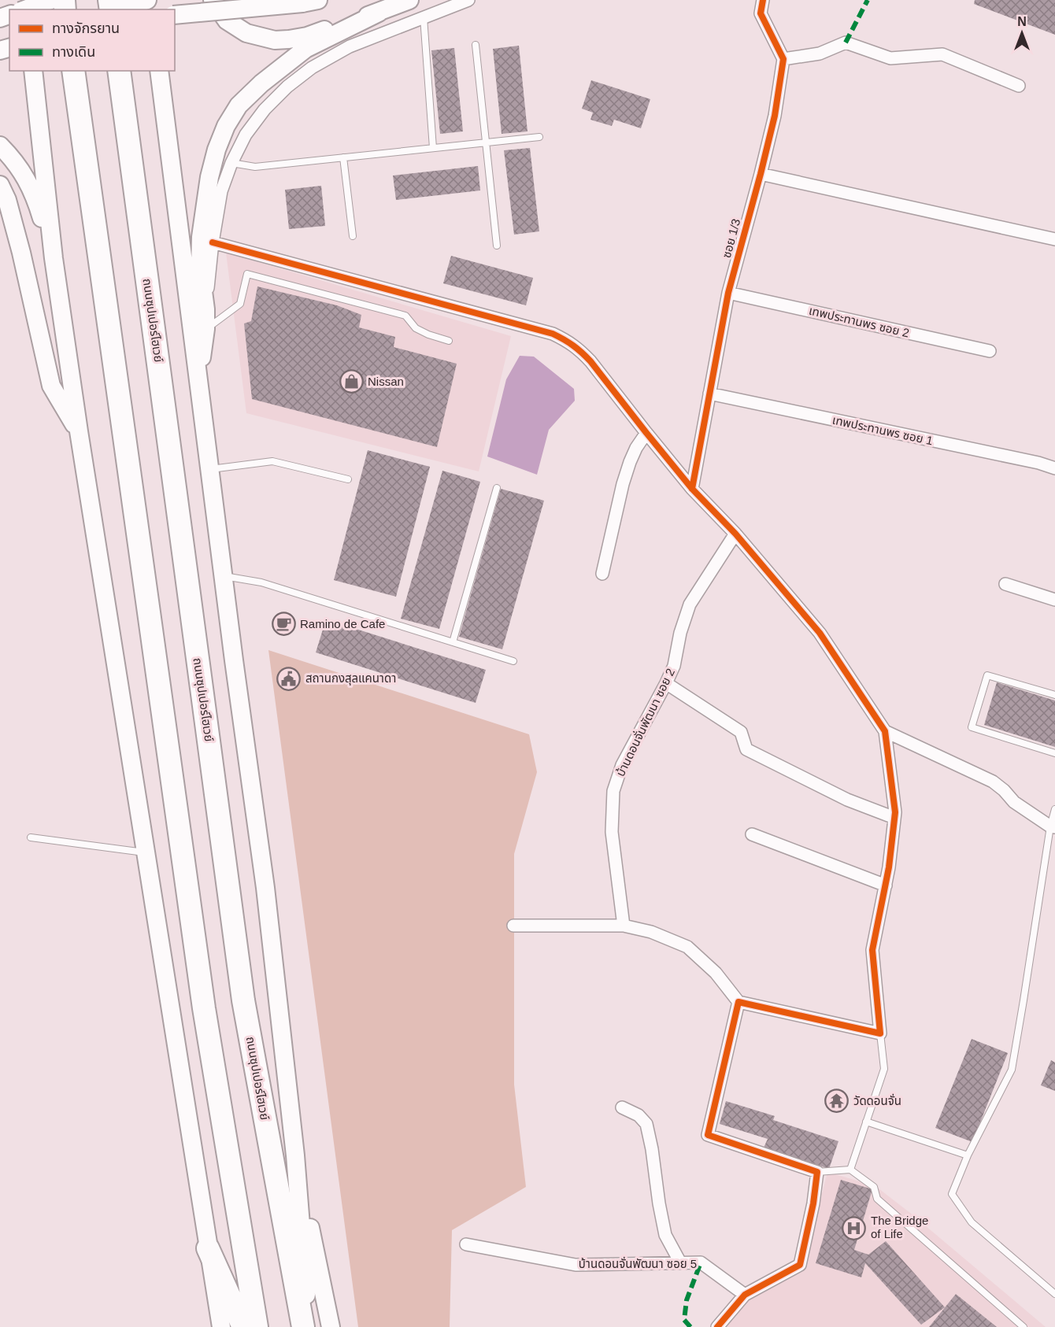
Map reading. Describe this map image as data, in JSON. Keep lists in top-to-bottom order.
{
  "streets": {
    "highway": ["ถนนซุปเปอร์ไฮเวย์"],
    "street": [
      "ซอย 1/3",
      "เทพประทานพร ซอย 2",
      "เทพประทานพร ซอย 1",
      "บ้านดอนจั่นพัฒนา ซอย 2",
      "บ้านดอนจั่นพัฒนา ซอย 5"
    ]
  },
  "crossings": [
    ["ซอย 1/3", "เทพประทานพร ซอย 2"],
    ["ซอย 1/3", "เทพประทานพร ซอย 1"]
  ],
  "places": {
    "shop": ["Nissan"],
    "cafe": ["Ramino de Cafe"],
    "public building": ["สถานกงสุลแคนาดา"],
    "temple": ["วัดดอนจั่น"],
    "hospital": ["The Bridge of Life"]
  },
  "legend": ["ทางจักรยาน", "ทางเดิน"],
  "north": "top"
}
